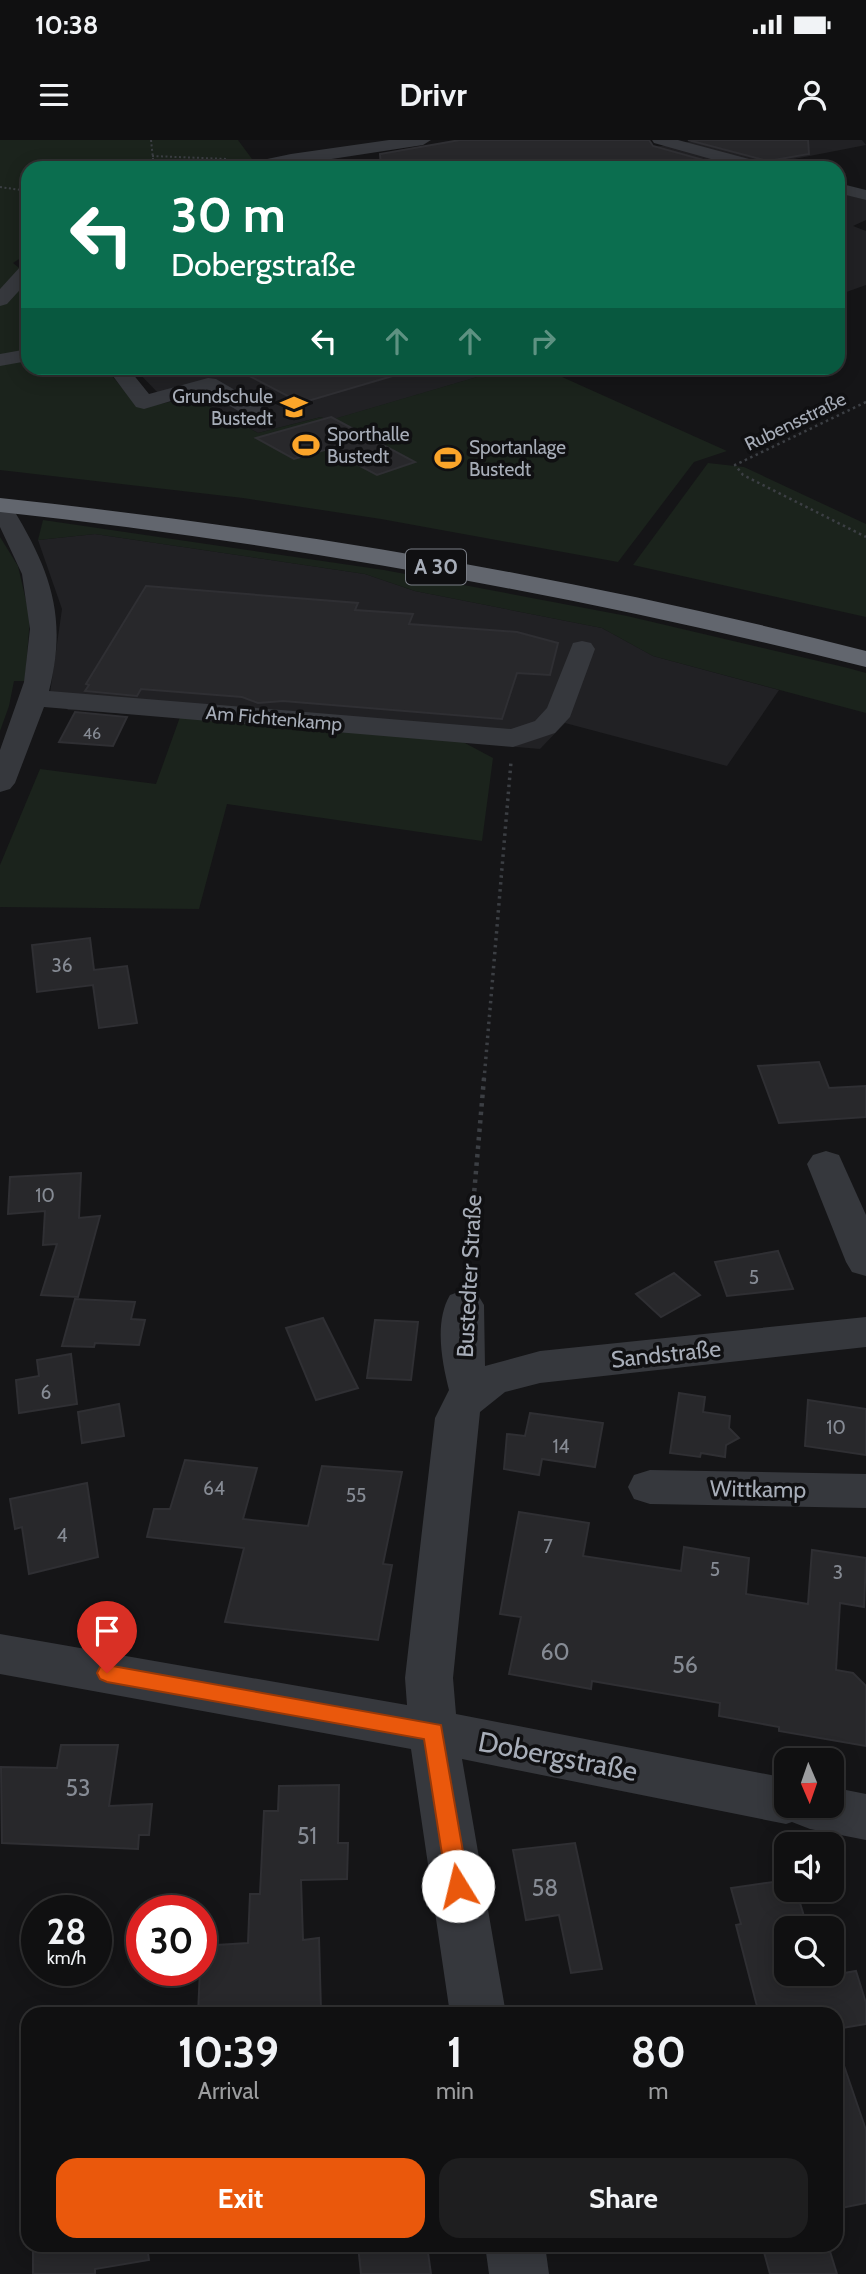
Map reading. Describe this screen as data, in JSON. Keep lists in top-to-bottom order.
{
  "streets": {
    "highway": ["A 30"],
    "street": [
      "Am Fichtenkamp",
      "Bustedter Straße",
      "Sandstraße",
      "Wittkamp",
      "Dobergstraße"
    ],
    "path": ["Rubensstraße"]
  },
  "crossings": [
    ["Am Fichtenkamp", "Bustedter Straße"],
    ["Bustedter Straße", "Sandstraße"]
  ],
  "places": {
    "school or university": ["Grundschule Bustedt"],
    "sports": ["Sporthalle Bustedt", "Sportanlage Bustedt"]
  },
  "house_numbers": [
    "46",
    "36",
    "10",
    "5",
    "6",
    "10",
    "14",
    "64",
    "55",
    "4",
    "7",
    "5",
    "3",
    "60",
    "56",
    "53",
    "51",
    "58"
  ],
  "north": "bottom",
  "page": {
    "status": "10:38",
    "header": "Drivr",
    "turn": ["30 m", "Dobergstraße"],
    "speed": "28 km/h",
    "limit": "30",
    "eta": [
      "10:39",
      "Arrival",
      "1",
      "min",
      "80",
      "m"
    ],
    "buttons": ["Exit", "Share"]
  }
}
